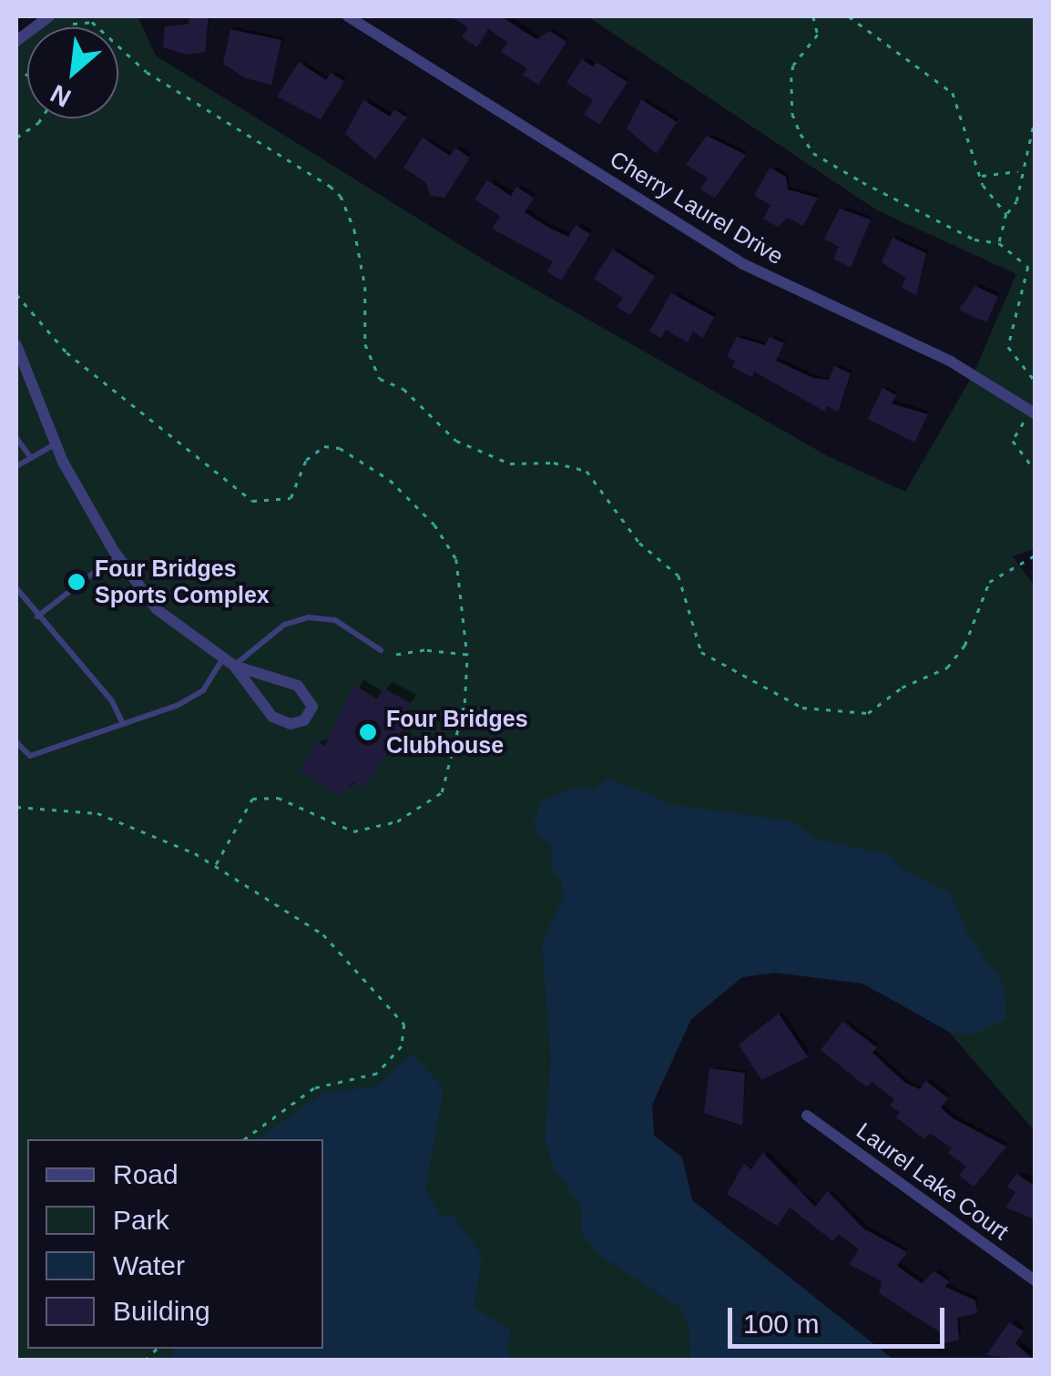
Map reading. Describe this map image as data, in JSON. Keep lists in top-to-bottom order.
{
  "streets": {
    "street": ["Cherry Laurel Drive", "Laurel Lake Court"]
  },
  "places": ["Four Bridges Sports Complex", "Four Bridges Clubhouse"],
  "legend": [
    "Road",
    "Park",
    "Water",
    "Building"
  ],
  "scale_bar": "100 m",
  "north": "bottom left"
}
